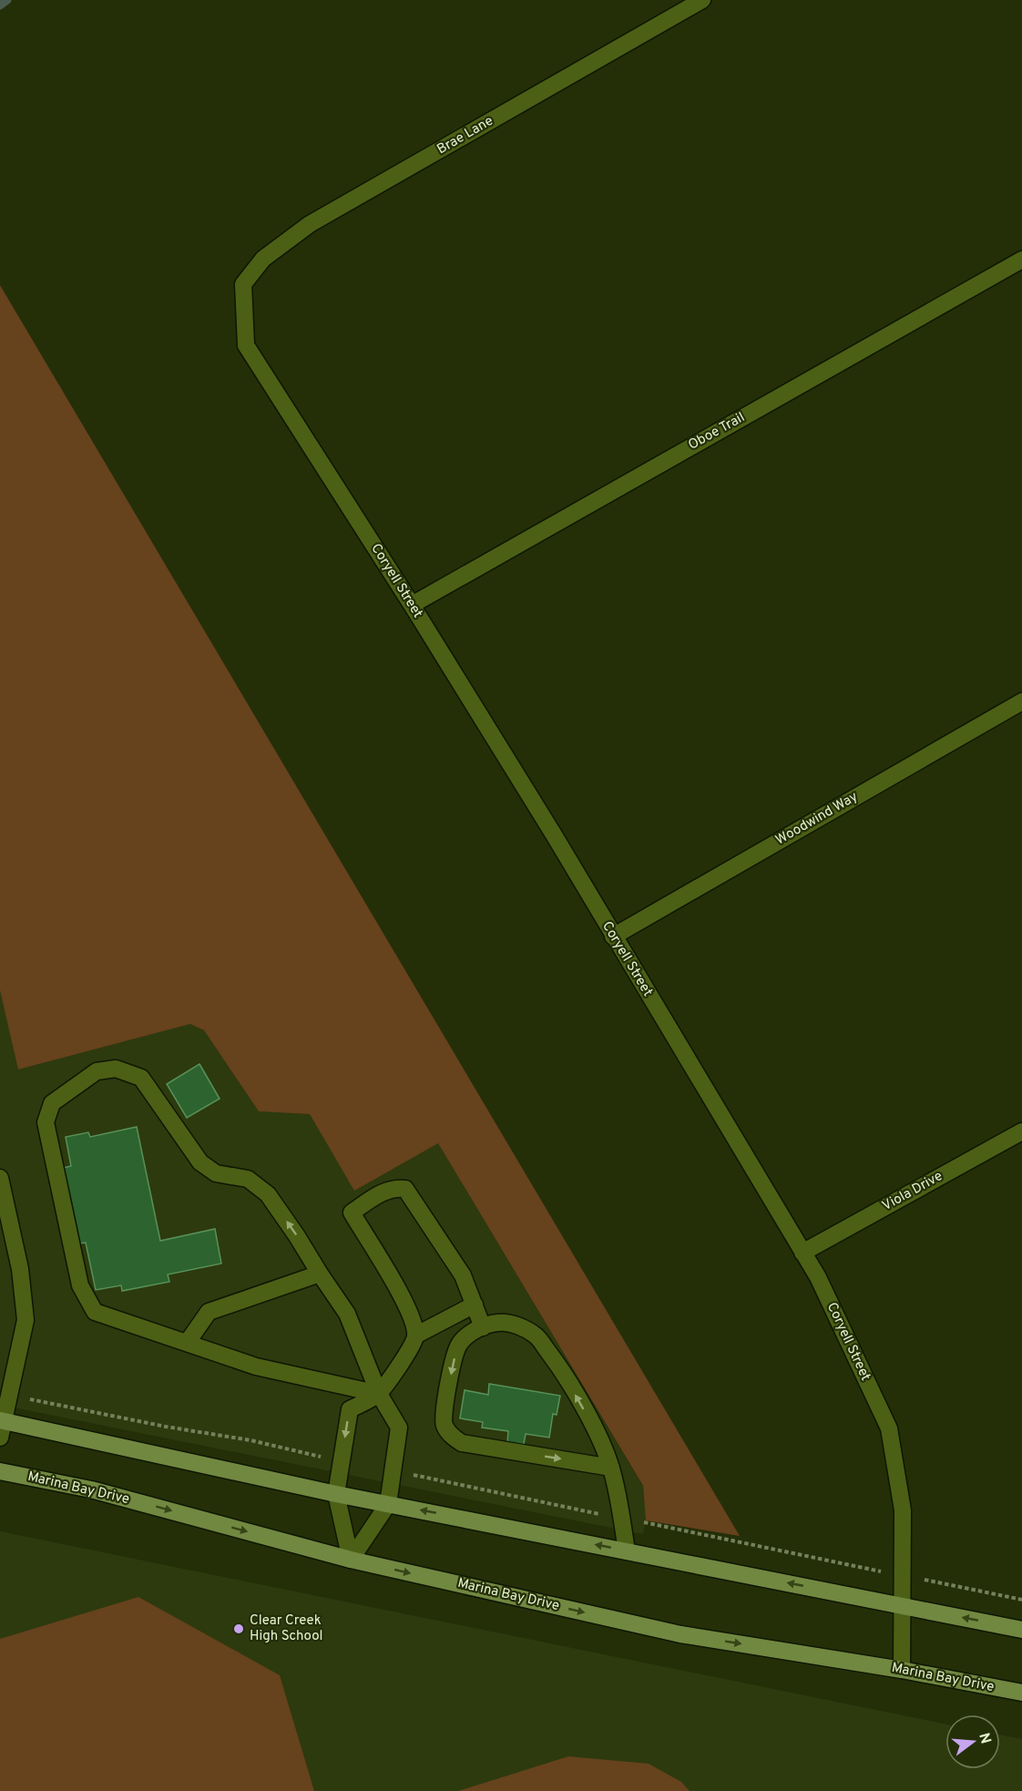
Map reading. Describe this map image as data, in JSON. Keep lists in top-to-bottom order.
{
  "streets": {
    "main road": ["Marina Bay Drive"],
    "street": [
      "Brae Lane",
      "Oboe Trail",
      "Coryell Street",
      "Woodwind Way",
      "Viola Drive"
    ]
  },
  "crossings": [
    ["Brae Lane", "Coryell Street"],
    ["Oboe Trail", "Coryell Street"],
    ["Coryell Street", "Woodwind Way"],
    ["Coryell Street", "Viola Drive"],
    ["Coryell Street", "Marina Bay Drive"]
  ],
  "places": ["Clear Creek High School"],
  "north": "right"
}
